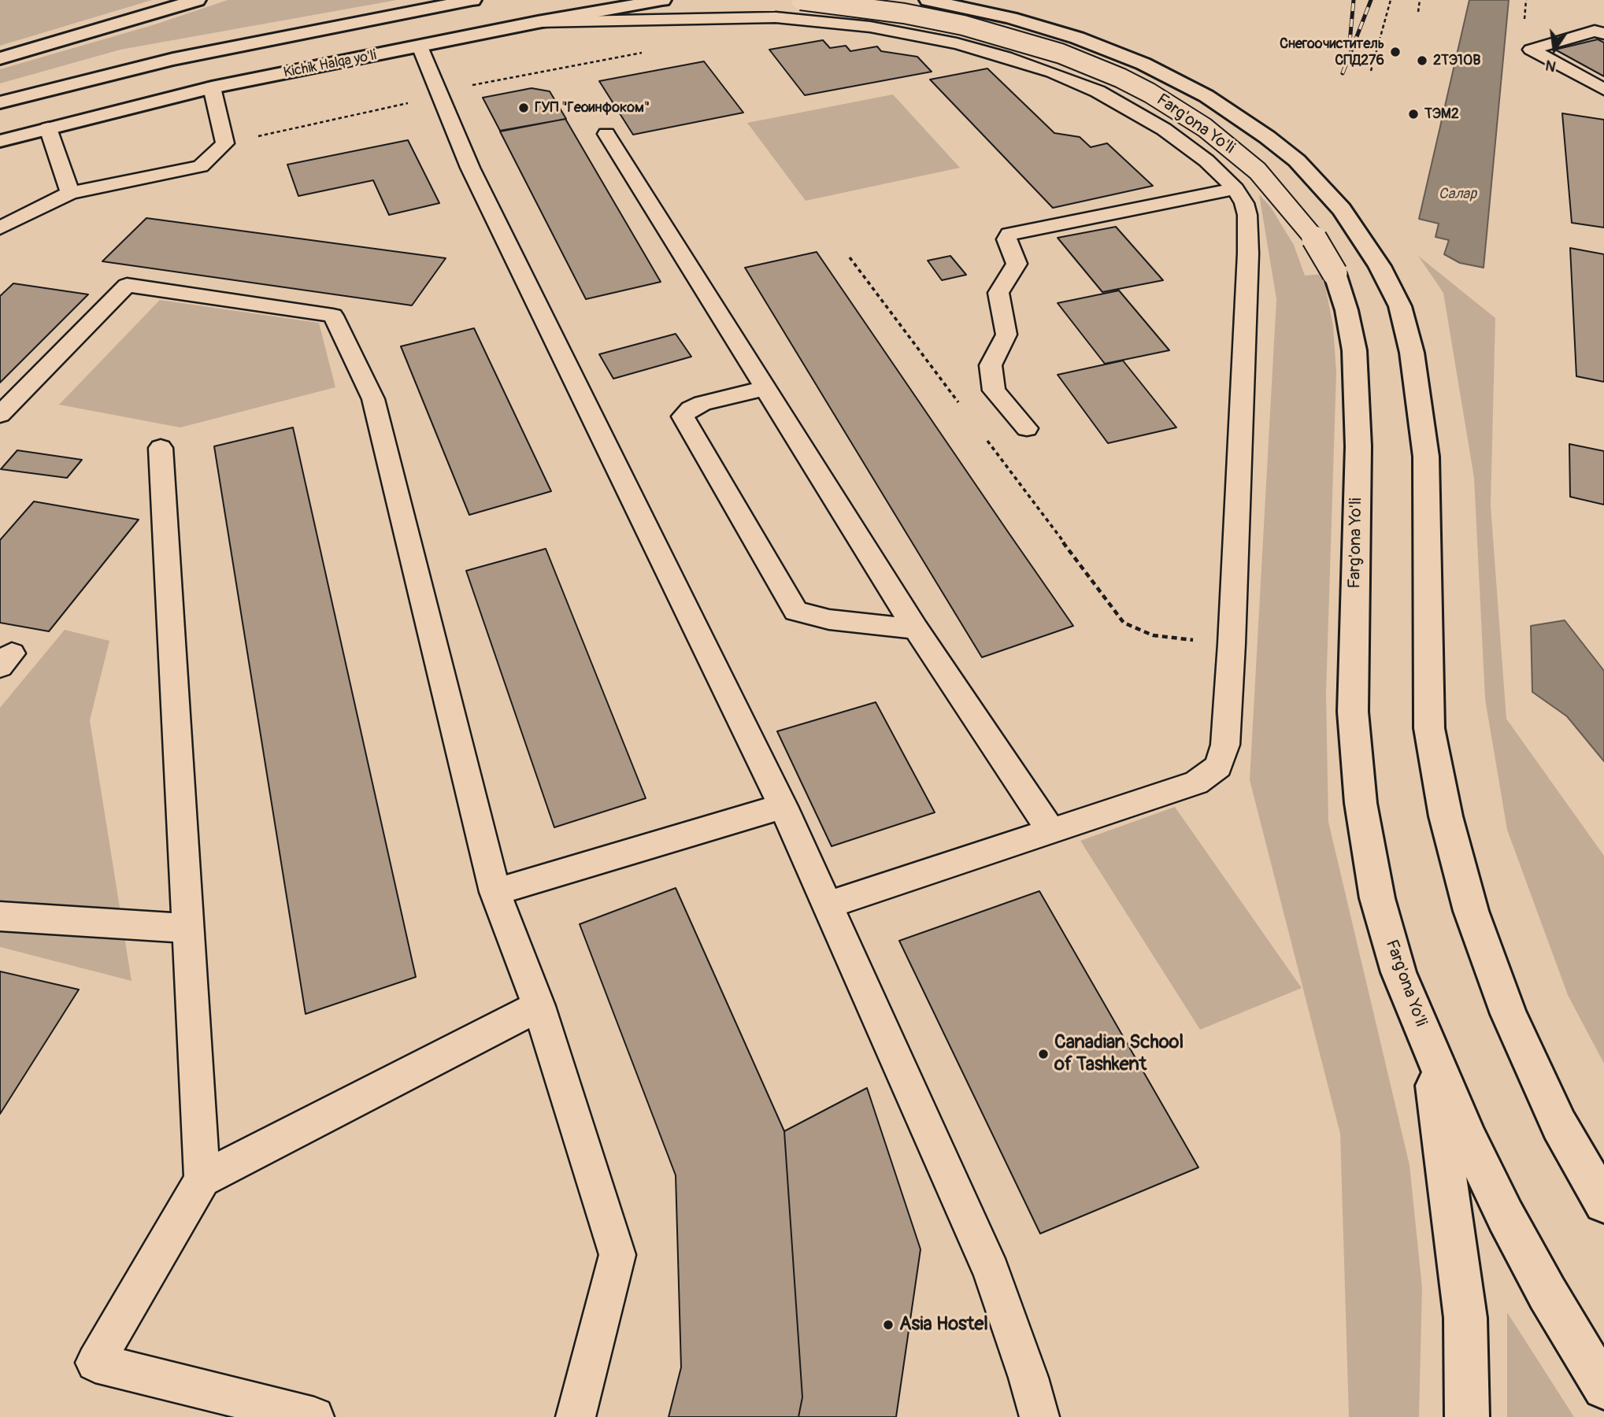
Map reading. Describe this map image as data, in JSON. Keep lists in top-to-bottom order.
{
  "streets": {
    "main road": ["Kichik Halqa yo'li", "Farg'ona Yo'li"]
  },
  "water": ["Салар"],
  "places": [
    "Снегоочиститель СПД276",
    "2ТЭ10В",
    "ГУП \"Геоинфоком\"",
    "ТЭМ2",
    "Canadian School of Tashkent",
    "Asia Hostel"
  ],
  "north": "bottom"
}
